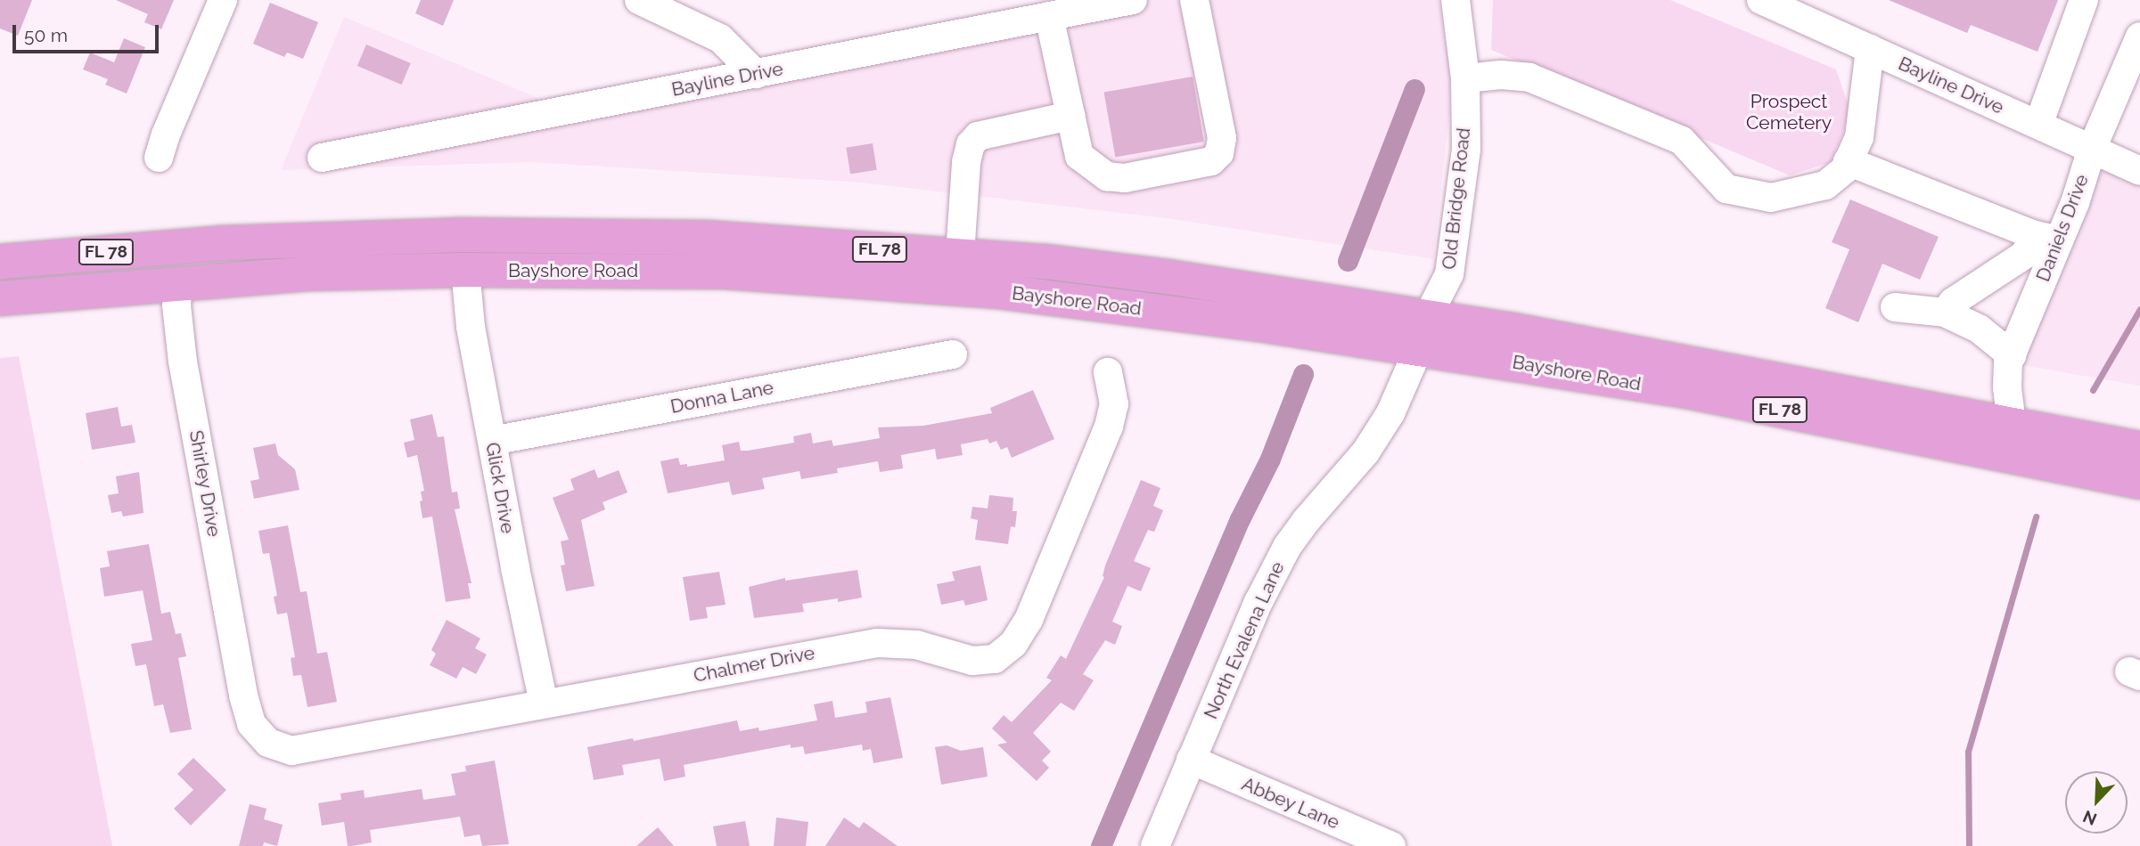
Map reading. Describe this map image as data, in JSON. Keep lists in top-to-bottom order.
{
  "streets": {
    "main road": ["FL 78", "Bayshore Road"],
    "street": [
      "Bayline Drive",
      "Old Bridge Road",
      "Daniels Drive",
      "Donna Lane",
      "Shirley Drive",
      "Glick Drive",
      "North Evalena Lane",
      "Chalmer Drive",
      "Abbey Lane"
    ]
  },
  "crossings": [
    ["Bayline Drive", "Daniels Drive"],
    ["Old Bridge Road", "Bayshore Road"],
    ["Old Bridge Road", "North Evalena Lane"],
    ["Daniels Drive", "Bayshore Road"],
    ["Bayshore Road", "Shirley Drive"],
    ["Bayshore Road", "Glick Drive"],
    ["Bayshore Road", "North Evalena Lane"],
    ["Donna Lane", "Glick Drive"],
    ["Shirley Drive", "Chalmer Drive"],
    ["Glick Drive", "Chalmer Drive"],
    ["North Evalena Lane", "Abbey Lane"]
  ],
  "parks": ["Prospect Cemetery"],
  "scale_bar": "50 m",
  "north": "bottom left"
}
